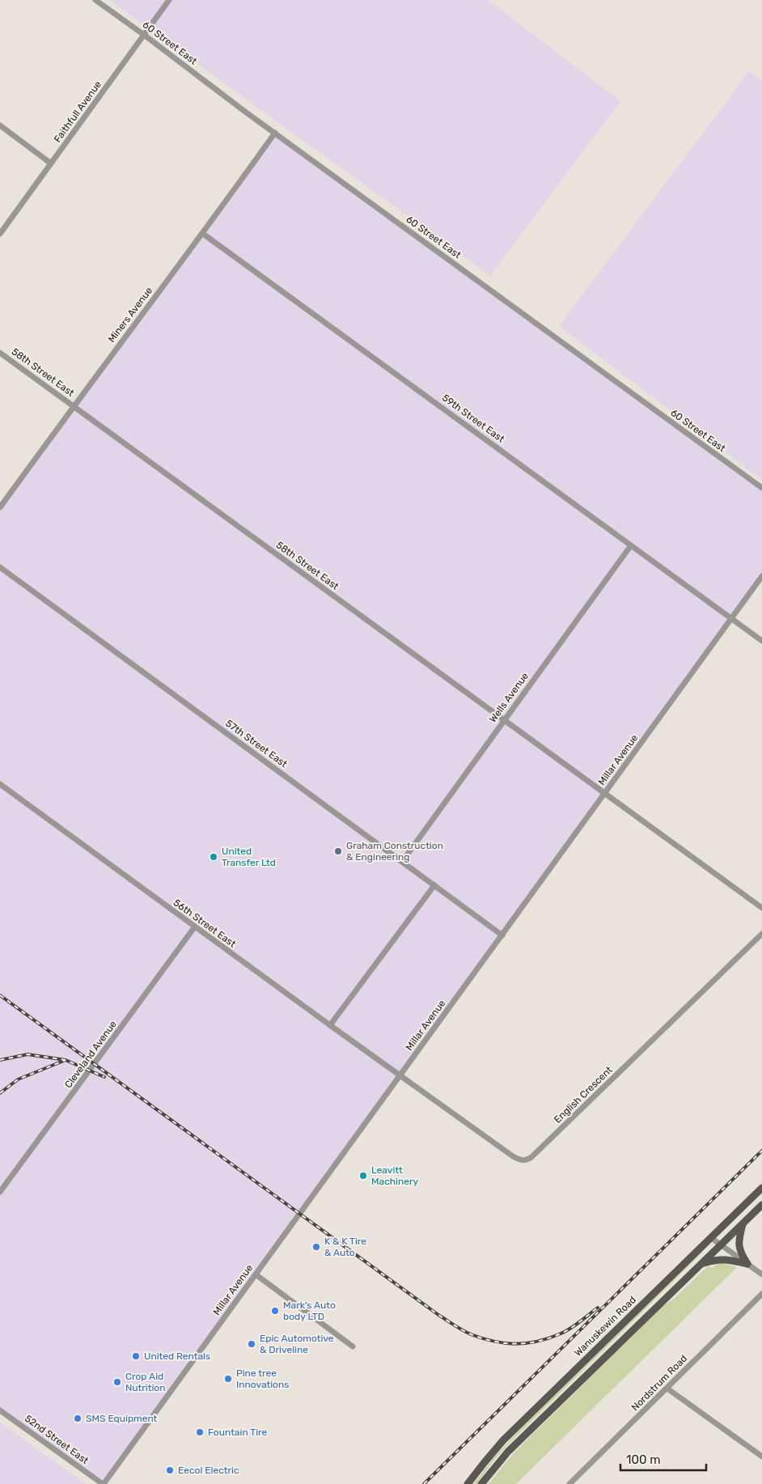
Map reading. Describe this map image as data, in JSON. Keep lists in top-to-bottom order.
{
  "streets": {
    "main road": ["Wanuskewin Road"],
    "street": [
      "60 Street East",
      "Faithfull Avenue",
      "Miners Avenue",
      "58th Street East",
      "59th Street East",
      "Wells Avenue",
      "57th Street East",
      "Millar Avenue",
      "56th Street East",
      "Cleveland Avenue",
      "English Crescent",
      "Nordstrum Road",
      "52nd Street East"
    ]
  },
  "crossings": [
    ["60 Street East", "Faithfull Avenue"],
    ["60 Street East", "Miners Avenue"],
    ["Miners Avenue", "58th Street East"],
    ["Miners Avenue", "59th Street East"],
    ["58th Street East", "Wells Avenue"],
    ["58th Street East", "Millar Avenue"],
    ["59th Street East", "Wells Avenue"],
    ["59th Street East", "Millar Avenue"],
    ["Wells Avenue", "57th Street East"],
    ["57th Street East", "Millar Avenue"],
    ["Millar Avenue", "56th Street East"],
    ["Millar Avenue", "English Crescent"],
    ["Millar Avenue", "52nd Street East"],
    ["56th Street East", "Cleveland Avenue"],
    ["56th Street East", "English Crescent"]
  ],
  "places": [
    "Graham Construction & Engineering",
    "United Transfer Ltd",
    "Leavitt Machinery",
    "K & K Tire & Auto",
    "Mark's Auto body LTD",
    "Epic Automotive & Driveline",
    "United Rentals",
    "Pine tree Innovations",
    "Crop Aid Nutrition",
    "SMS Equipment",
    "Fountain Tire",
    "Eecol Electric"
  ],
  "scale_bar": "100 m"
}
